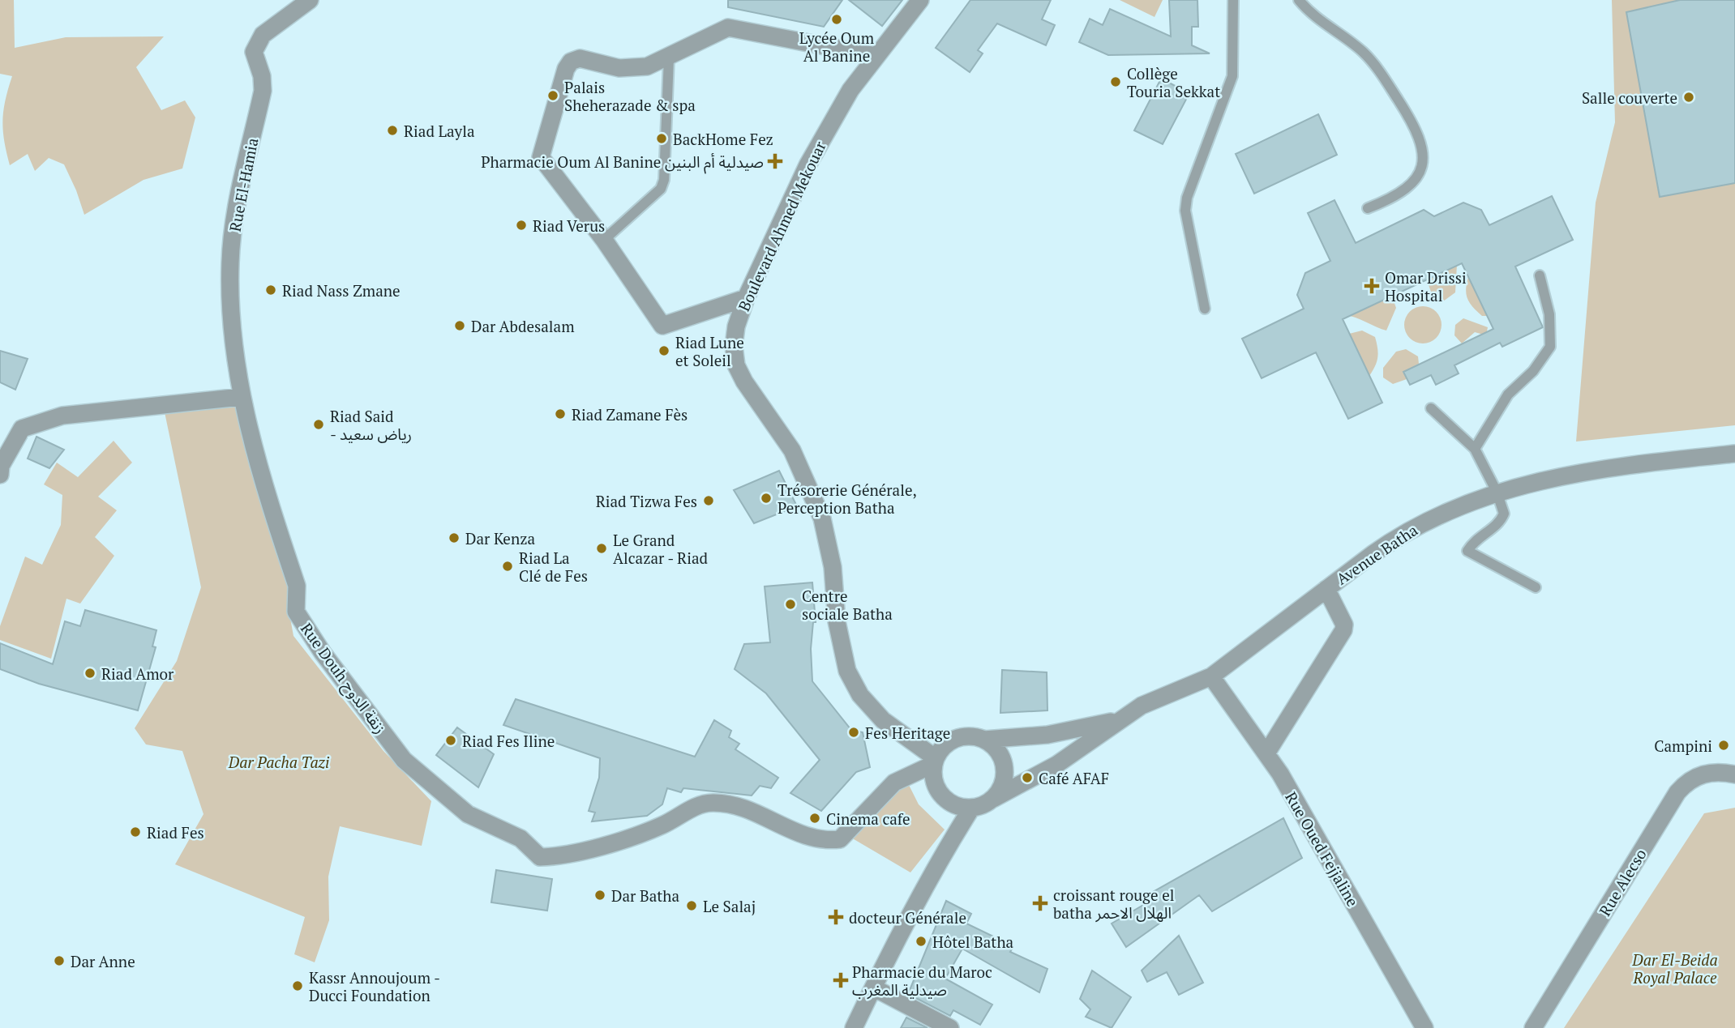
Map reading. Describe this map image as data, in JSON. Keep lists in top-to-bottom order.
{
  "streets": {
    "street": [
      "Rue El-Hamia",
      "Boulevard Ahmed Mekouar",
      "Avenue Batha",
      "Rue Douh زنقة الدوح",
      "Rue Oued Fejjaline",
      "Rue Alecso"
    ]
  },
  "crossings": [
    ["Rue El-Hamia", "Rue Douh زنقة الدوح"],
    ["Boulevard Ahmed Mekouar", "Avenue Batha"],
    ["Boulevard Ahmed Mekouar", "Rue Douh زنقة الدوح"],
    ["Avenue Batha", "Rue Douh زنقة الدوح"],
    ["Avenue Batha", "Rue Oued Fejjaline"]
  ],
  "parks": ["Dar Pacha Tazi", "Dar El-Beida Royal Palace"],
  "places": {
    "other": [
      "Lycée Oum Al Banine",
      "Collège Touria Sekkat",
      "Palais Sheherazade & spa",
      "Salle couverte",
      "Riad Layla",
      "BackHome Fez",
      "Riad Verus",
      "Riad Nass Zmane",
      "Dar Abdesalam",
      "Riad Lune et Soleil",
      "Riad Zamane Fès",
      "Riad Said - رياض سعيد",
      "Trésorerie Générale, Perception Batha",
      "Riad Tizwa Fes",
      "Dar Kenza",
      "Le Grand Alcazar - Riad",
      "Riad La Clé de Fes",
      "Centre sociale Batha",
      "Riad Amor",
      "Fes Heritage",
      "Riad Fes Iline",
      "Campini",
      "Café AFAF",
      "Cinema cafe",
      "Riad Fes",
      "Dar Batha",
      "Le Salaj",
      "Hôtel Batha",
      "Dar Anne",
      "Kassr Annoujoum - Ducci Foundation"
    ],
    "health": [
      "Pharmacie Oum Al Banine صيدلية أم البنين",
      "Omar Drissi Hospital",
      "croissant rouge el batha الهلال الاحمر",
      "docteur Générale",
      "Pharmacie du Maroc صيدلية المغرب"
    ]
  }
}
